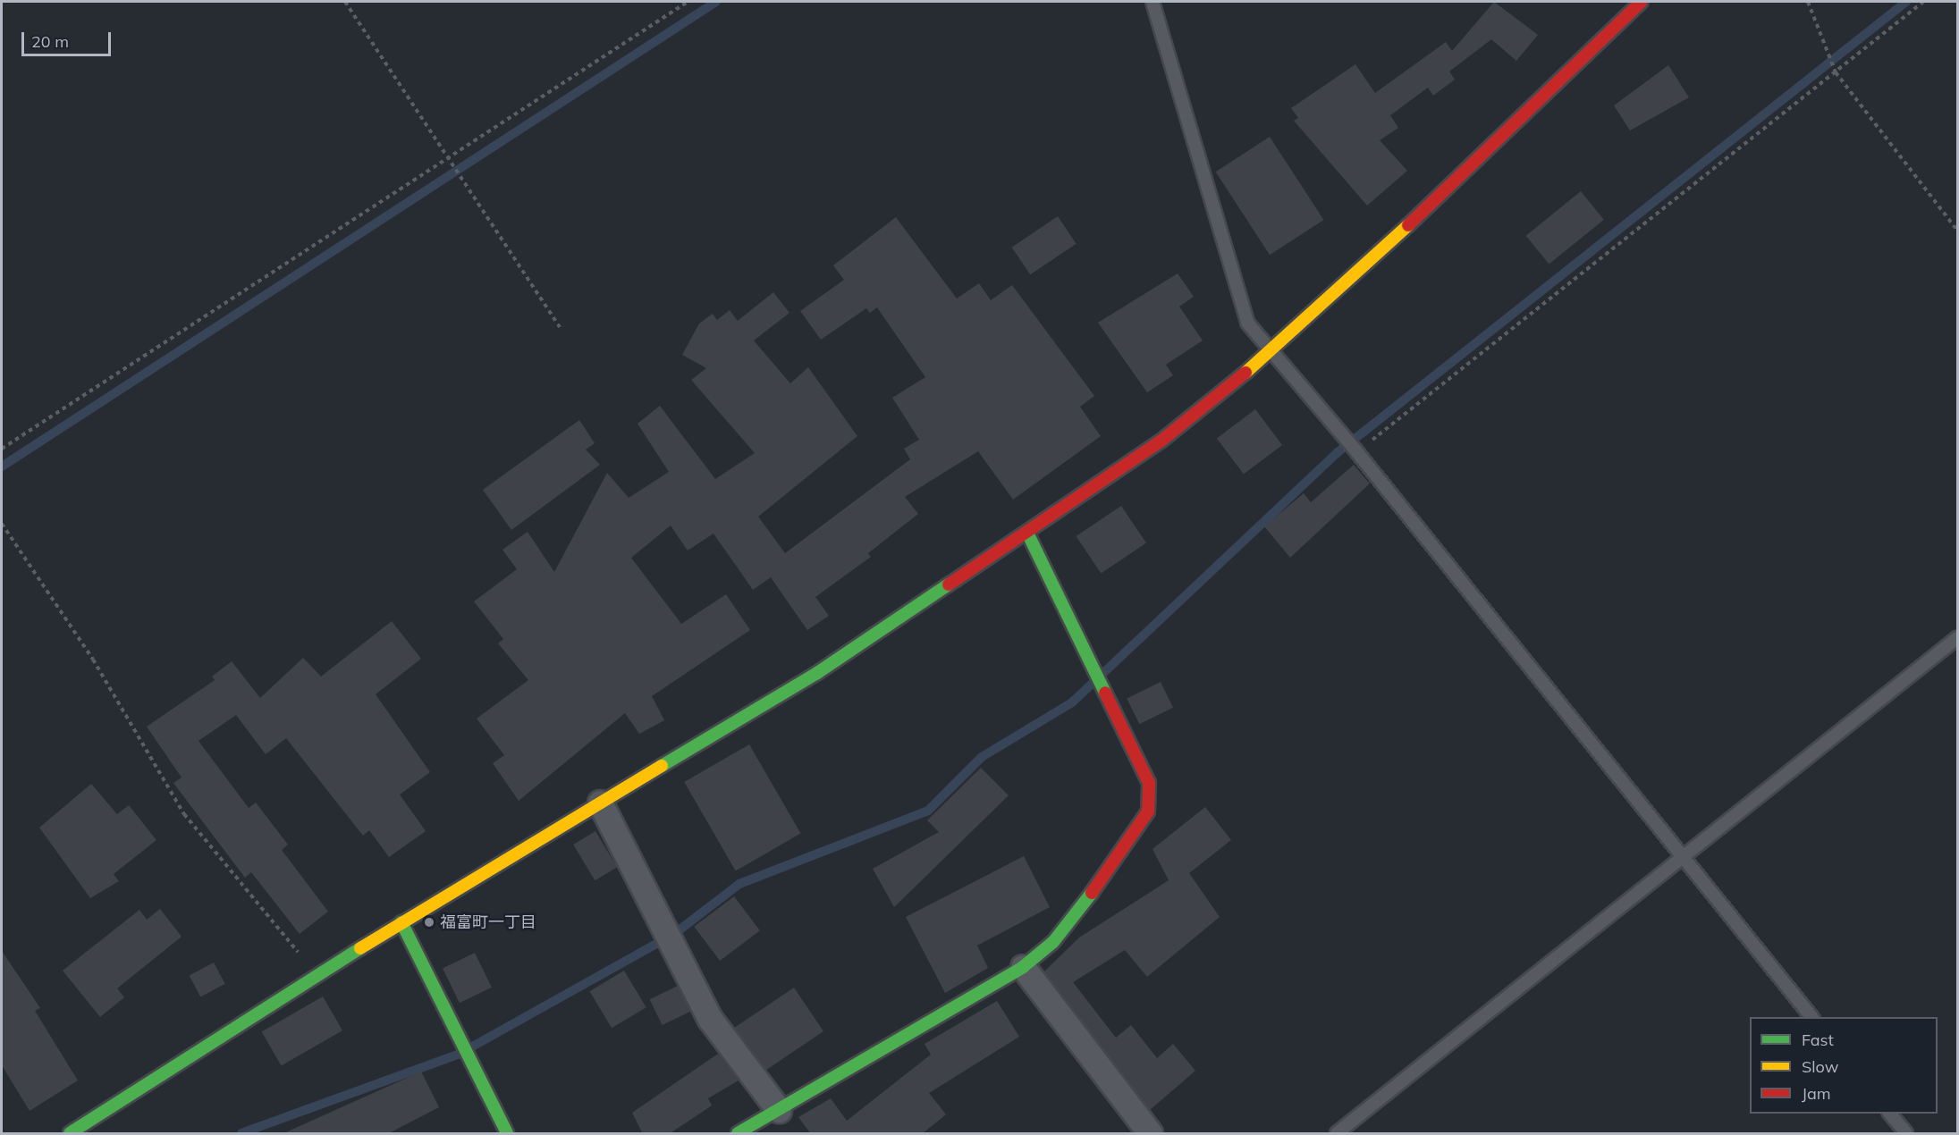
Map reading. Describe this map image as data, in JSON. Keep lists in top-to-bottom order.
{
  "places": ["福富町一丁目"],
  "legend": ["Fast", "Slow", "Jam"],
  "scale_bar": "20 m"
}
